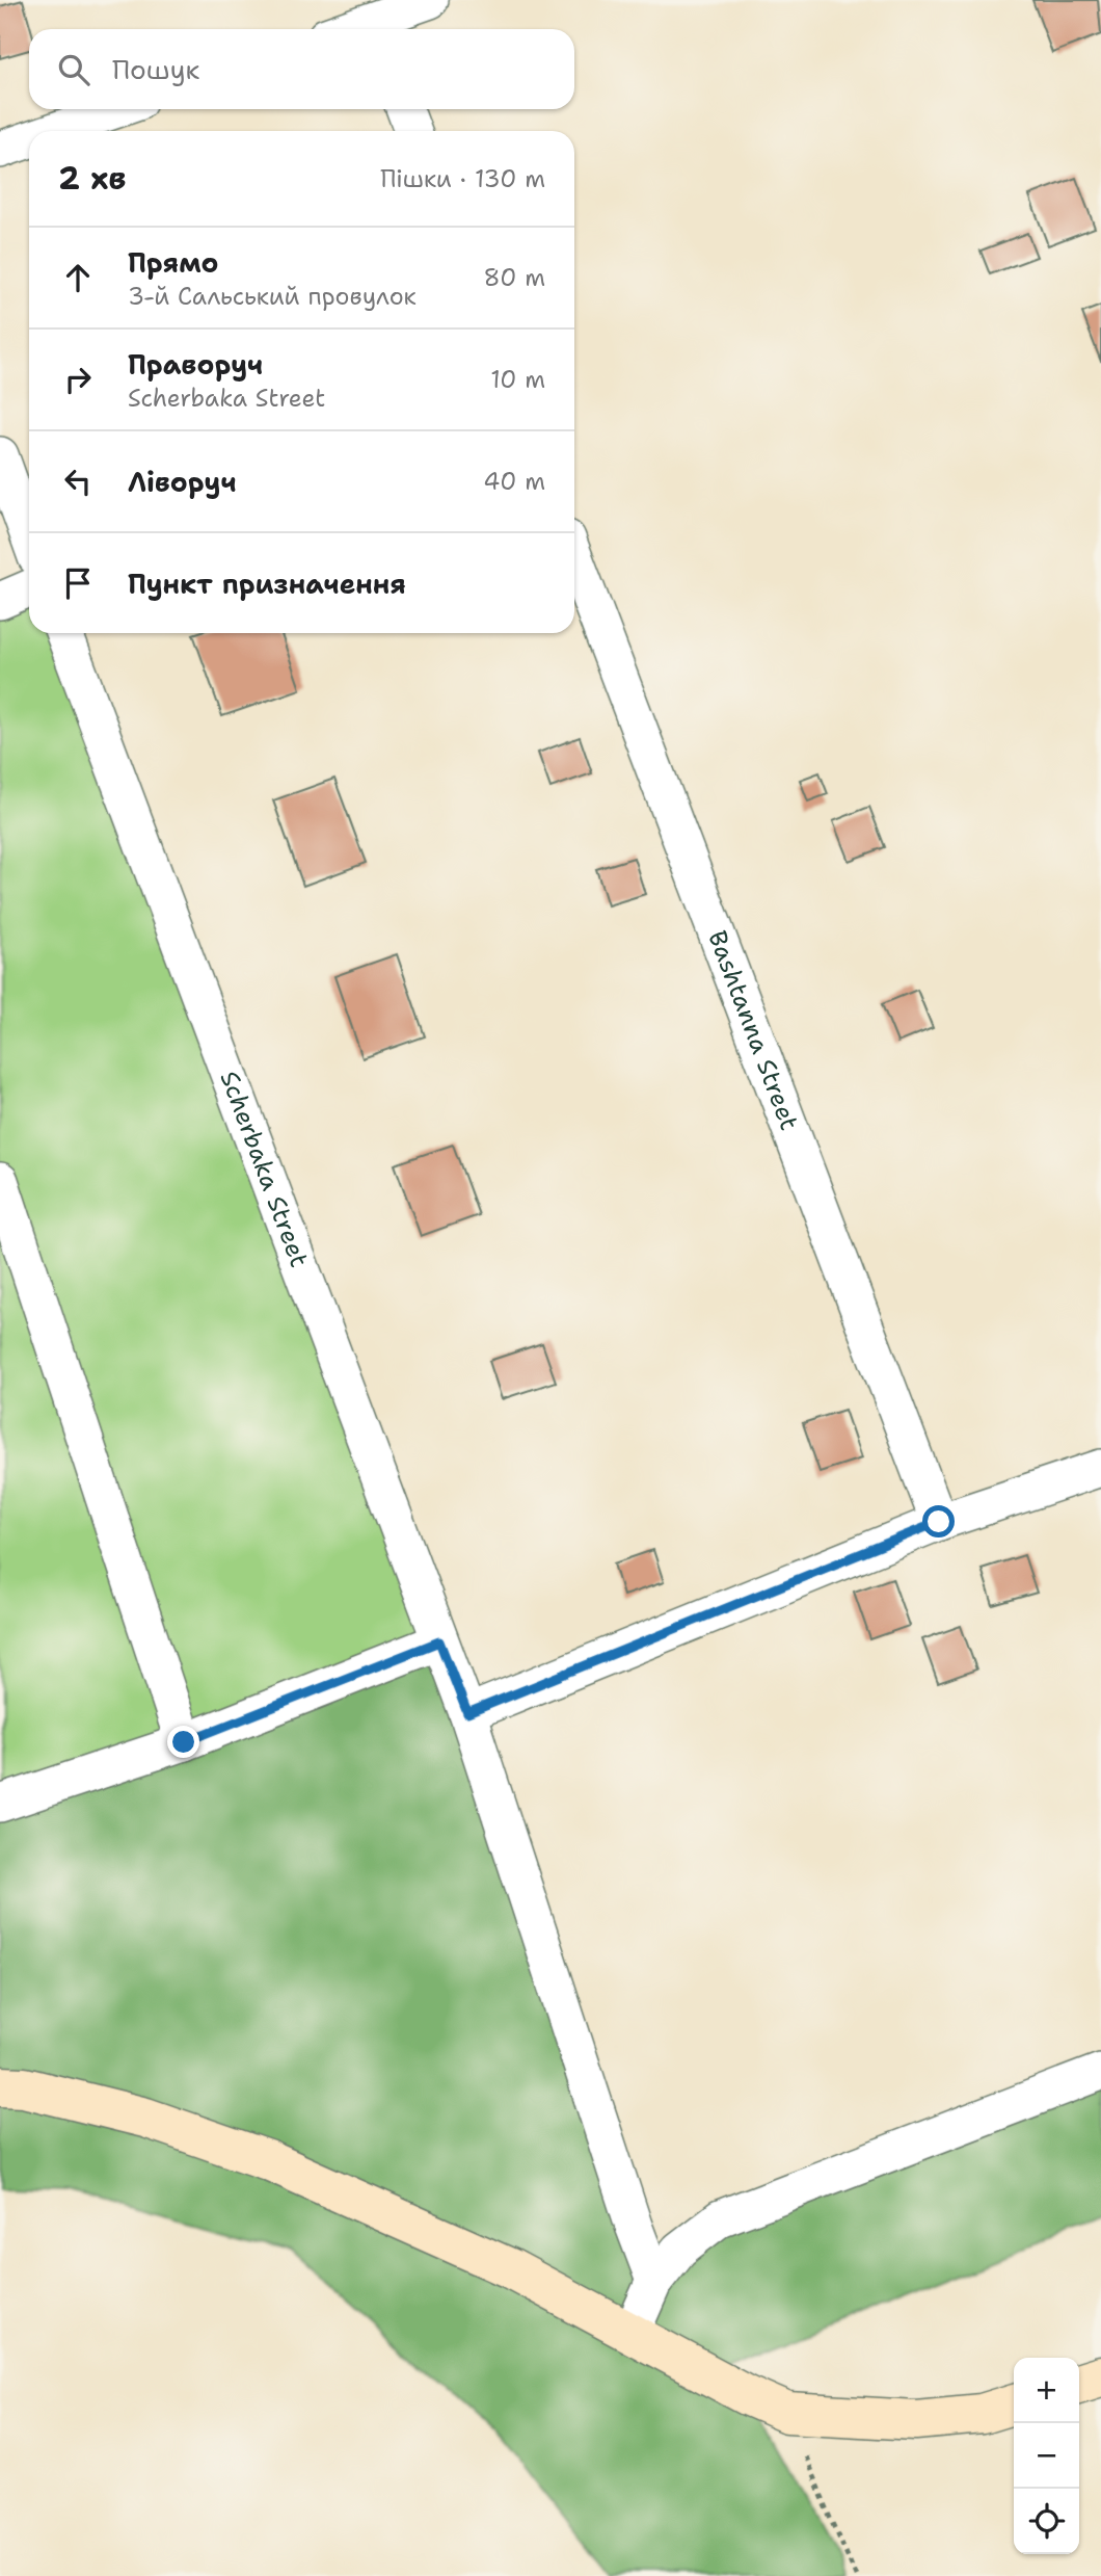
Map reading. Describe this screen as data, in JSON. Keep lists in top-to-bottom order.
{
  "streets": {
    "street": ["Bashtanna Street", "Scherbaka Street"]
  },
  "page": {
    "search": "Пошук",
    "heading": ["2 хв", "Пішки · 130 m"],
    "list": [
      ["Прямо", "3-й Сальський провулок", "80 m"],
      ["Праворуч", "Scherbaka Street", "10 m"],
      ["Ліворуч", "40 m"],
      "Пункт призначення"
    ],
    "map_buttons": ["+", "−"]
  }
}
